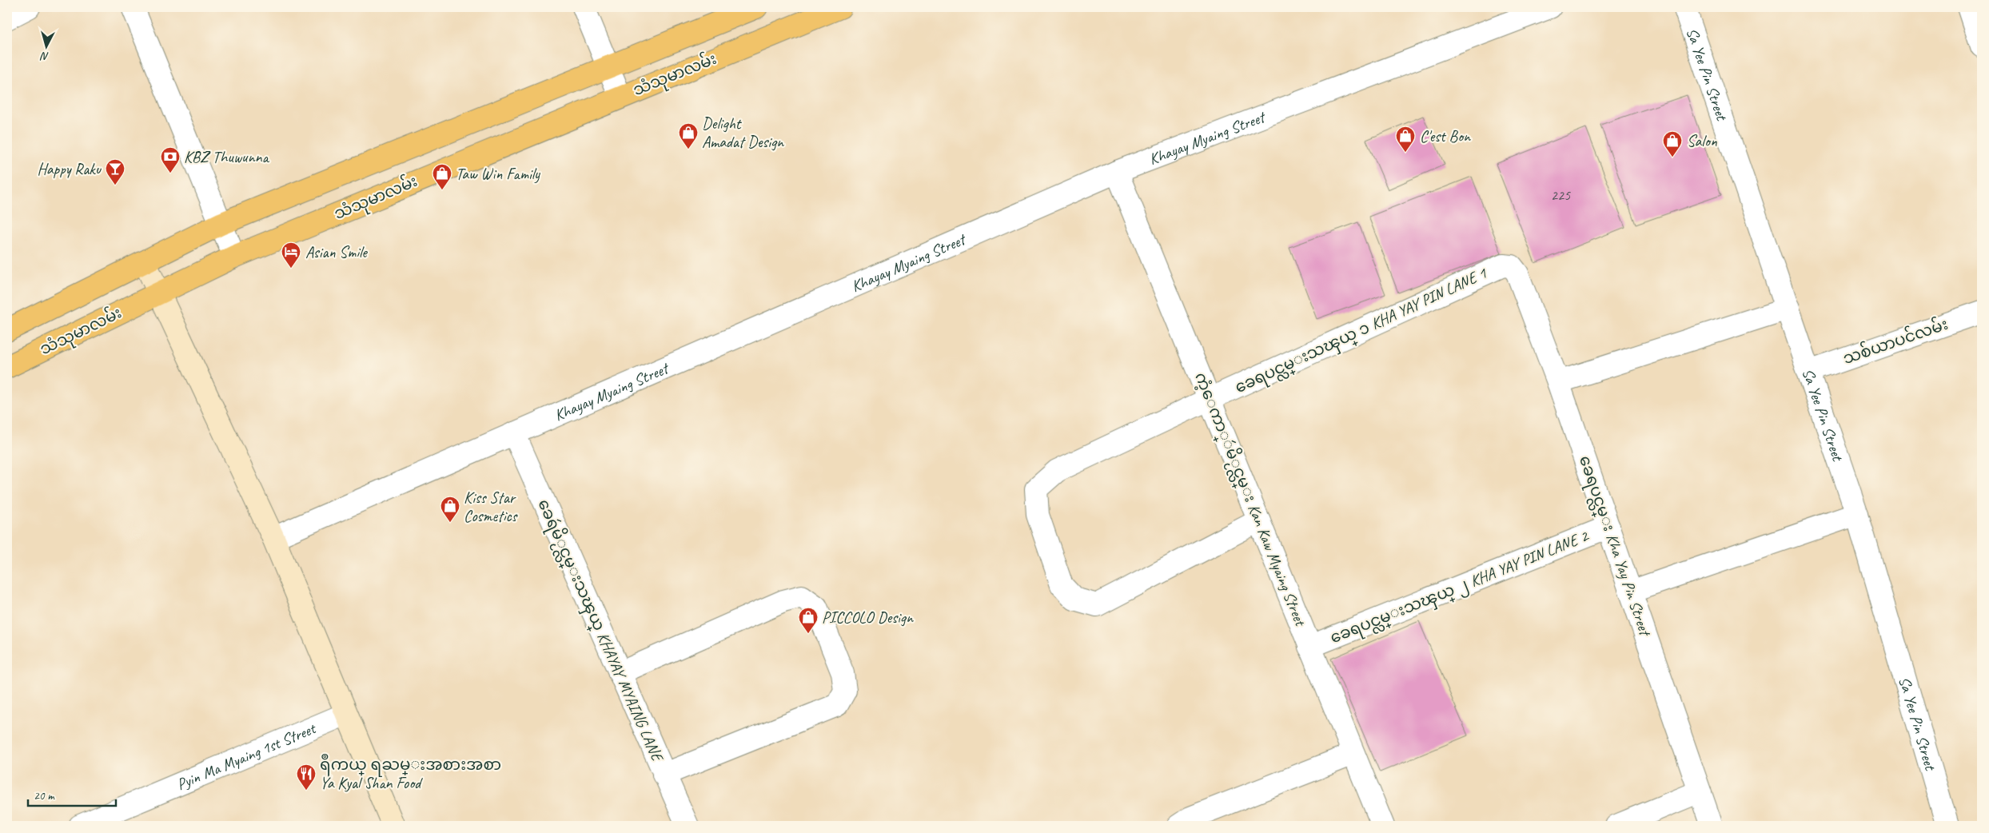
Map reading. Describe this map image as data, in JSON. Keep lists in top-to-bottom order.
{
  "streets": {
    "main road": ["သံသုမာလမ်း"],
    "street": [
      "Sa Yee Pin Street",
      "Khayay Myaing Street",
      "ခေရပင္လမ္းသၾယ္ ၁ KHA YAY PIN LANE 1",
      "သစ်ယာပင်လမ်း",
      "ကံ့ေကာ္ဴမိႂင္လမ္း Kan Kaw Myaing Street",
      "ခေရပင္လမ္း Kha Yay Pin Street",
      "ခေရပင္လမ္းသၾယ္ ၂ KHA YAY PIN LANE 2",
      "ခေရဴမိႂင္လမ္းသၾယ္ KHAYAY MYAING LANE",
      "Pyin Ma Myaing 1st Street"
    ]
  },
  "crossings": [
    ["Sa Yee Pin Street", "သစ်ယာပင်လမ်း"],
    ["Khayay Myaing Street", "ကံ့ေကာ္ဴမိႂင္လမ္း Kan Kaw Myaing Street"],
    ["Khayay Myaing Street", "ခေရဴမိႂင္လမ္းသၾယ္ KHAYAY MYAING LANE"],
    ["ခေရပင္လမ္းသၾယ္ ၁ KHA YAY PIN LANE 1", "ကံ့ေကာ္ဴမိႂင္လမ္း Kan Kaw Myaing Street"],
    ["ခေရပင္လမ္းသၾယ္ ၁ KHA YAY PIN LANE 1", "ခေရပင္လမ္း Kha Yay Pin Street"],
    ["ကံ့ေကာ္ဴမိႂင္လမ္း Kan Kaw Myaing Street", "ခေရပင္လမ္းသၾယ္ ၂ KHA YAY PIN LANE 2"],
    ["ခေရပင္လမ္း Kha Yay Pin Street", "ခေရပင္လမ္းသၾယ္ ၂ KHA YAY PIN LANE 2"]
  ],
  "places": {
    "shop": [
      "Delight Amadat Design",
      "C'est Bon",
      "Salon",
      "Taw Win Family",
      "Kiss Star Cosmetics",
      "PICCOLO Design"
    ],
    "bank": ["KBZ Thuwunna"],
    "bar": ["Happy Raku"],
    "hotel": ["Asian Smile"],
    "restaurant": ["ရဳကယ္ ရႀမ္းအစားအစာ Ya Kyal Shan Food"]
  },
  "house_numbers": ["225"],
  "scale_bar": "20 m",
  "north": "bottom"
}
